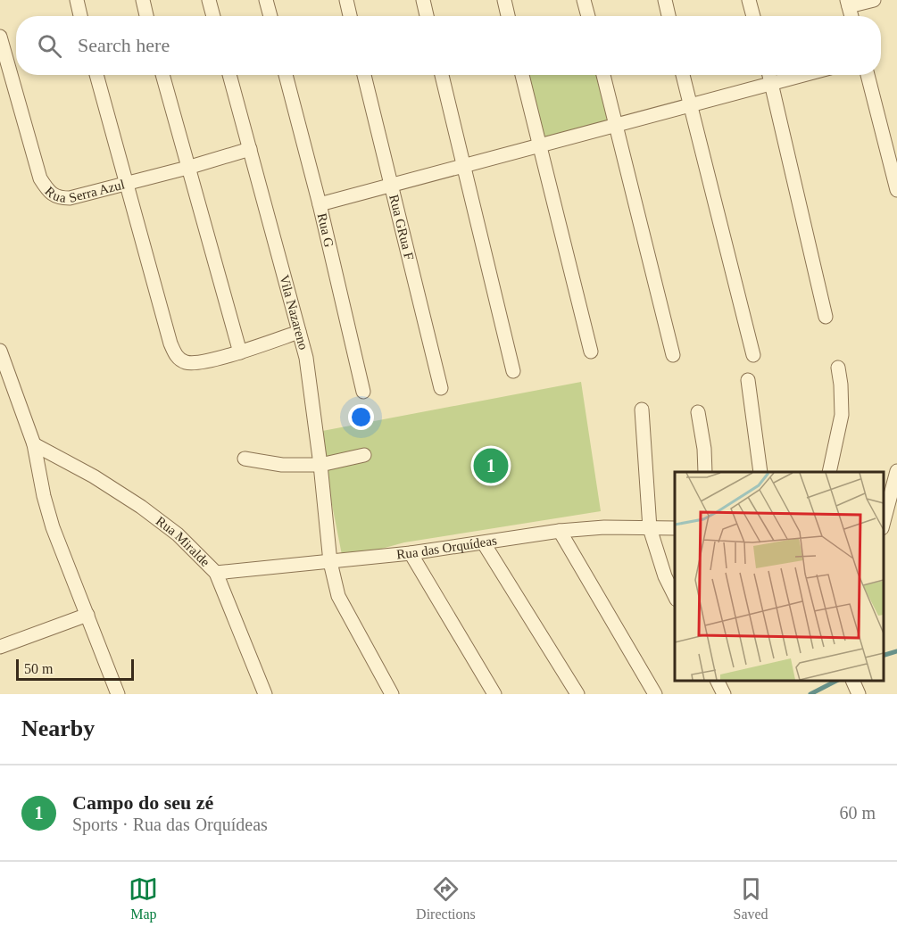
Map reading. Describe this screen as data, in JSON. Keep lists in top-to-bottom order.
{
  "streets": {
    "street": [
      "Rua Serra Azul",
      "Rua GRua F",
      "Rua G",
      "Vila Nazareno",
      "Rua Miralde",
      "Rua das Orquídeas"
    ]
  },
  "crossings": [
    ["Rua Serra Azul", "Vila Nazareno"],
    ["Vila Nazareno", "Rua das Orquídeas"],
    ["Rua Miralde", "Rua das Orquídeas"]
  ],
  "scale_bar": "50 m",
  "page": {
    "search": "Search here",
    "pins": "1",
    "scale": "50 m",
    "heading": "Nearby",
    "list": [
      {
        "mark": "1",
        "name": "Campo do seu zé",
        "note": "Sports · Rua das Orquídeas",
        "value": "60 m"
      }
    ],
    "nav": ["Map", "Directions", "Saved"]
  }
}
